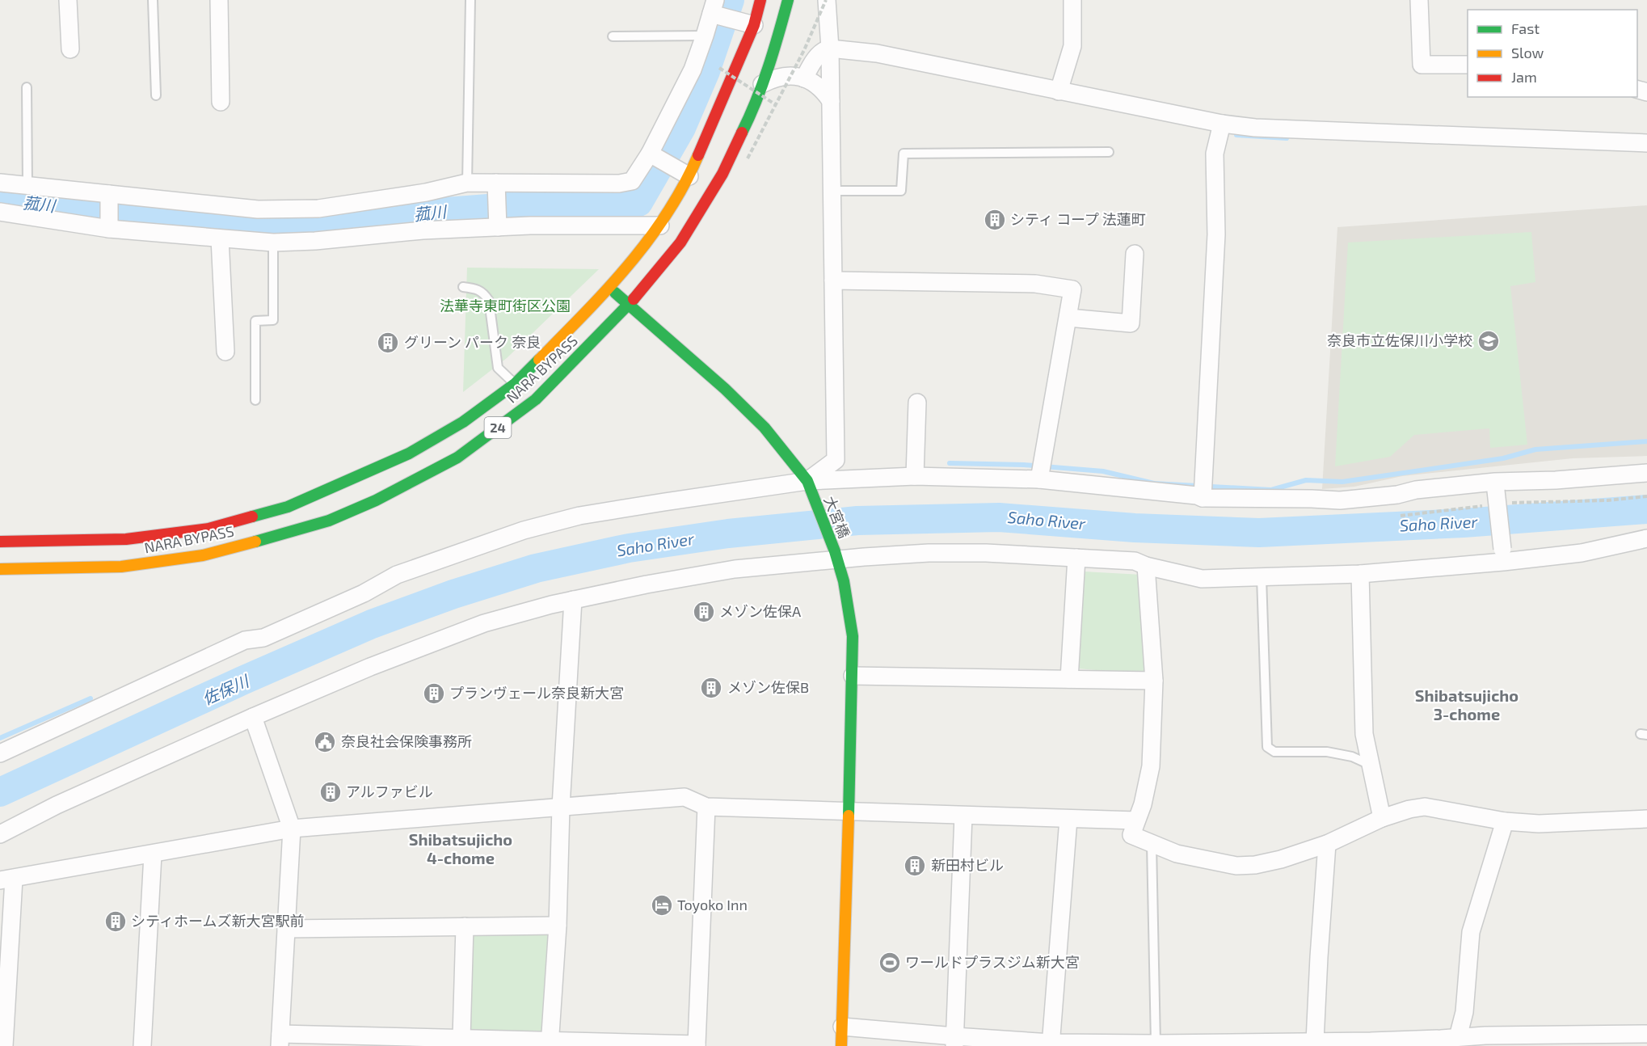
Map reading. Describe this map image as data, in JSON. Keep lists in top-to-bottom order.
{
  "streets": {
    "main road": ["NARA BYPASS", "24", "大宮橋"]
  },
  "crossings": [
    ["NARA BYPASS", "大宮橋"]
  ],
  "districts": ["Shibatsujicho 3-chome", "Shibatsujicho 4-chome"],
  "water": ["菰川", "Saho River", "佐保川"],
  "parks": ["法華寺東町街区公園"],
  "places": {
    "building": [
      "シティ コープ 法蓮町",
      "グリーン パーク 奈良",
      "メゾン佐保A",
      "メゾン佐保B",
      "プランヴェール奈良新大宮",
      "アルファビル",
      "新田村ビル",
      "シティホームズ新大宮駅前"
    ],
    "school or university": ["奈良市立佐保川小学校"],
    "public building": ["奈良社会保険事務所"],
    "hotel": ["Toyoko Inn"],
    "sports": ["ワールドプラスジム新大宮"]
  },
  "legend": ["Fast", "Slow", "Jam"]
}
